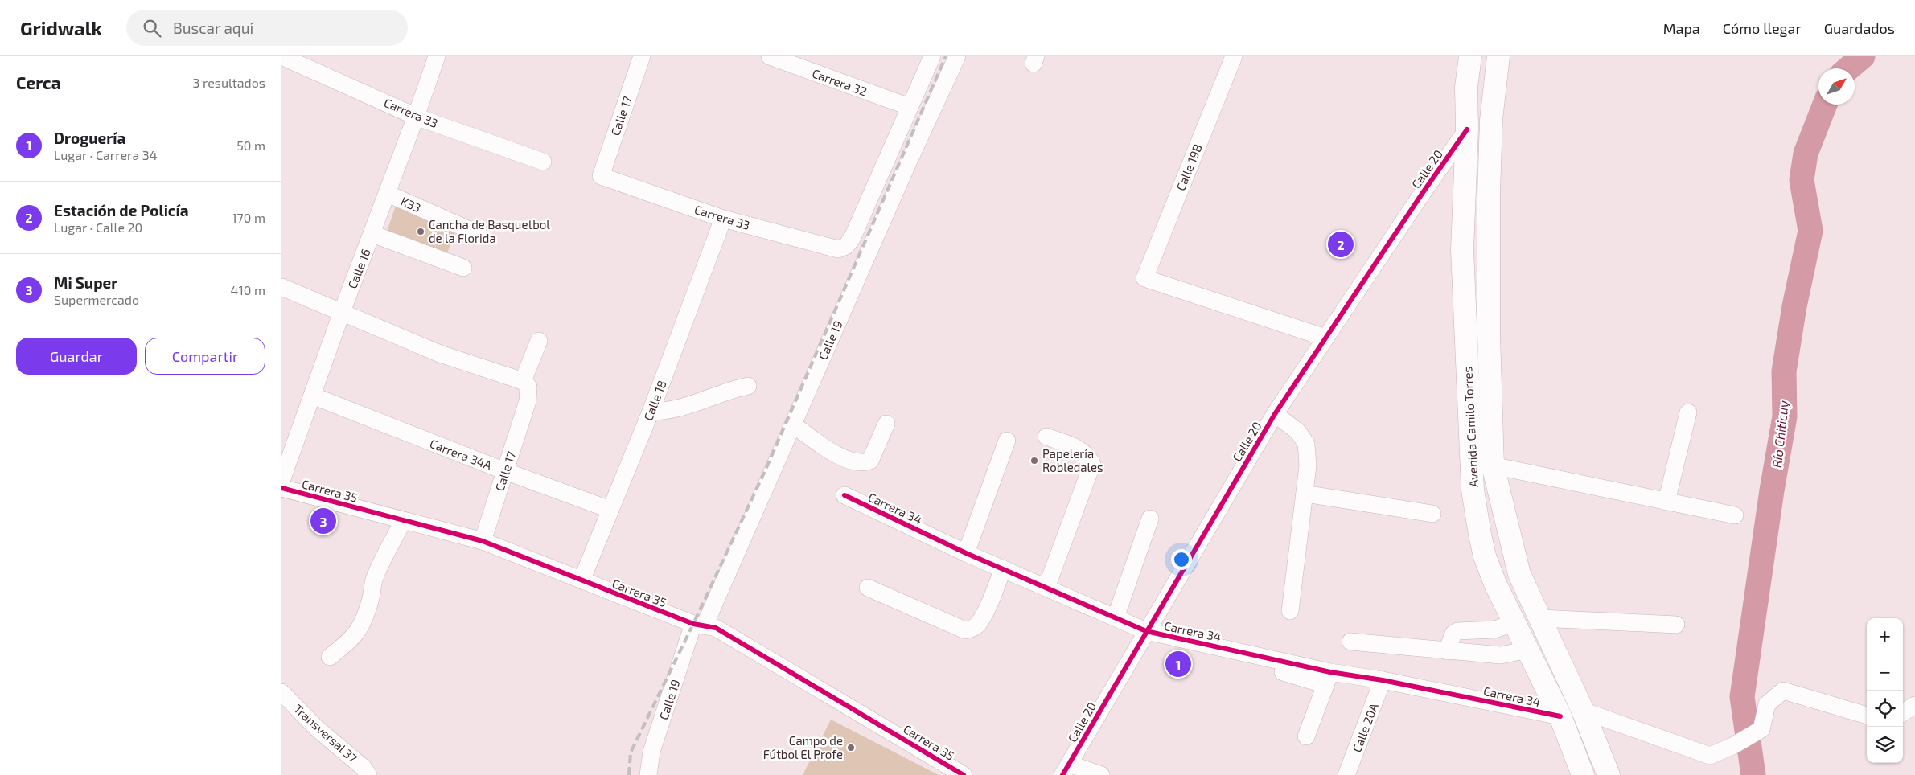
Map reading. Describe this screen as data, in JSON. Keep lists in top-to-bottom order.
{
  "streets": {
    "main road": ["Avenida Camilo Torres"],
    "street": [
      "Carrera 32",
      "Carrera 33",
      "Calle 17",
      "Calle 19B",
      "Calle 20",
      "K33",
      "Calle 16",
      "Calle 19",
      "Calle 18",
      "Carrera 34A",
      "Carrera 35",
      "Carrera 34",
      "Calle 20A",
      "Transversal 37"
    ]
  },
  "crossings": [
    ["Carrera 32", "Carrera 33"],
    ["Carrera 33", "Calle 17"],
    ["Carrera 33", "Calle 16"],
    ["Carrera 33", "Calle 18"],
    ["Calle 17", "Carrera 34A"],
    ["Calle 17", "Carrera 35"],
    ["Calle 19B", "Calle 20"],
    ["Calle 20", "Avenida Camilo Torres"],
    ["Calle 20", "Carrera 34"],
    ["K33", "Calle 16"],
    ["Calle 16", "Carrera 34A"],
    ["Calle 19", "Carrera 35"],
    ["Calle 18", "Carrera 34A"],
    ["Calle 18", "Carrera 35"],
    ["Avenida Camilo Torres", "Carrera 34"],
    ["Carrera 34", "Calle 20A"]
  ],
  "water": ["Río Chiticuy"],
  "places": ["Cancha de Basquetbol de la Florida", "Papelería Robledales", "Campo de Fútbol El Profe"],
  "north": "top right",
  "page": {
    "header": "Gridwalk",
    "search": "Buscar aquí",
    "nav": ["Mapa", "Cómo llegar", "Guardados"],
    "heading": ["Cerca", "3 resultados"],
    "list": [
      {
        "mark": "1",
        "name": "Droguería",
        "note": "Lugar · Carrera 34",
        "value": "50 m"
      },
      {
        "mark": "2",
        "name": "Estación de Policía",
        "note": "Lugar · Calle 20",
        "value": "170 m"
      },
      {
        "mark": "3",
        "name": "Mi Super",
        "note": "Supermercado",
        "value": "410 m"
      }
    ],
    "pins": ["2", "3", "1"],
    "buttons": ["Guardar", "Compartir"],
    "map_buttons": ["+", "−"]
  }
}
